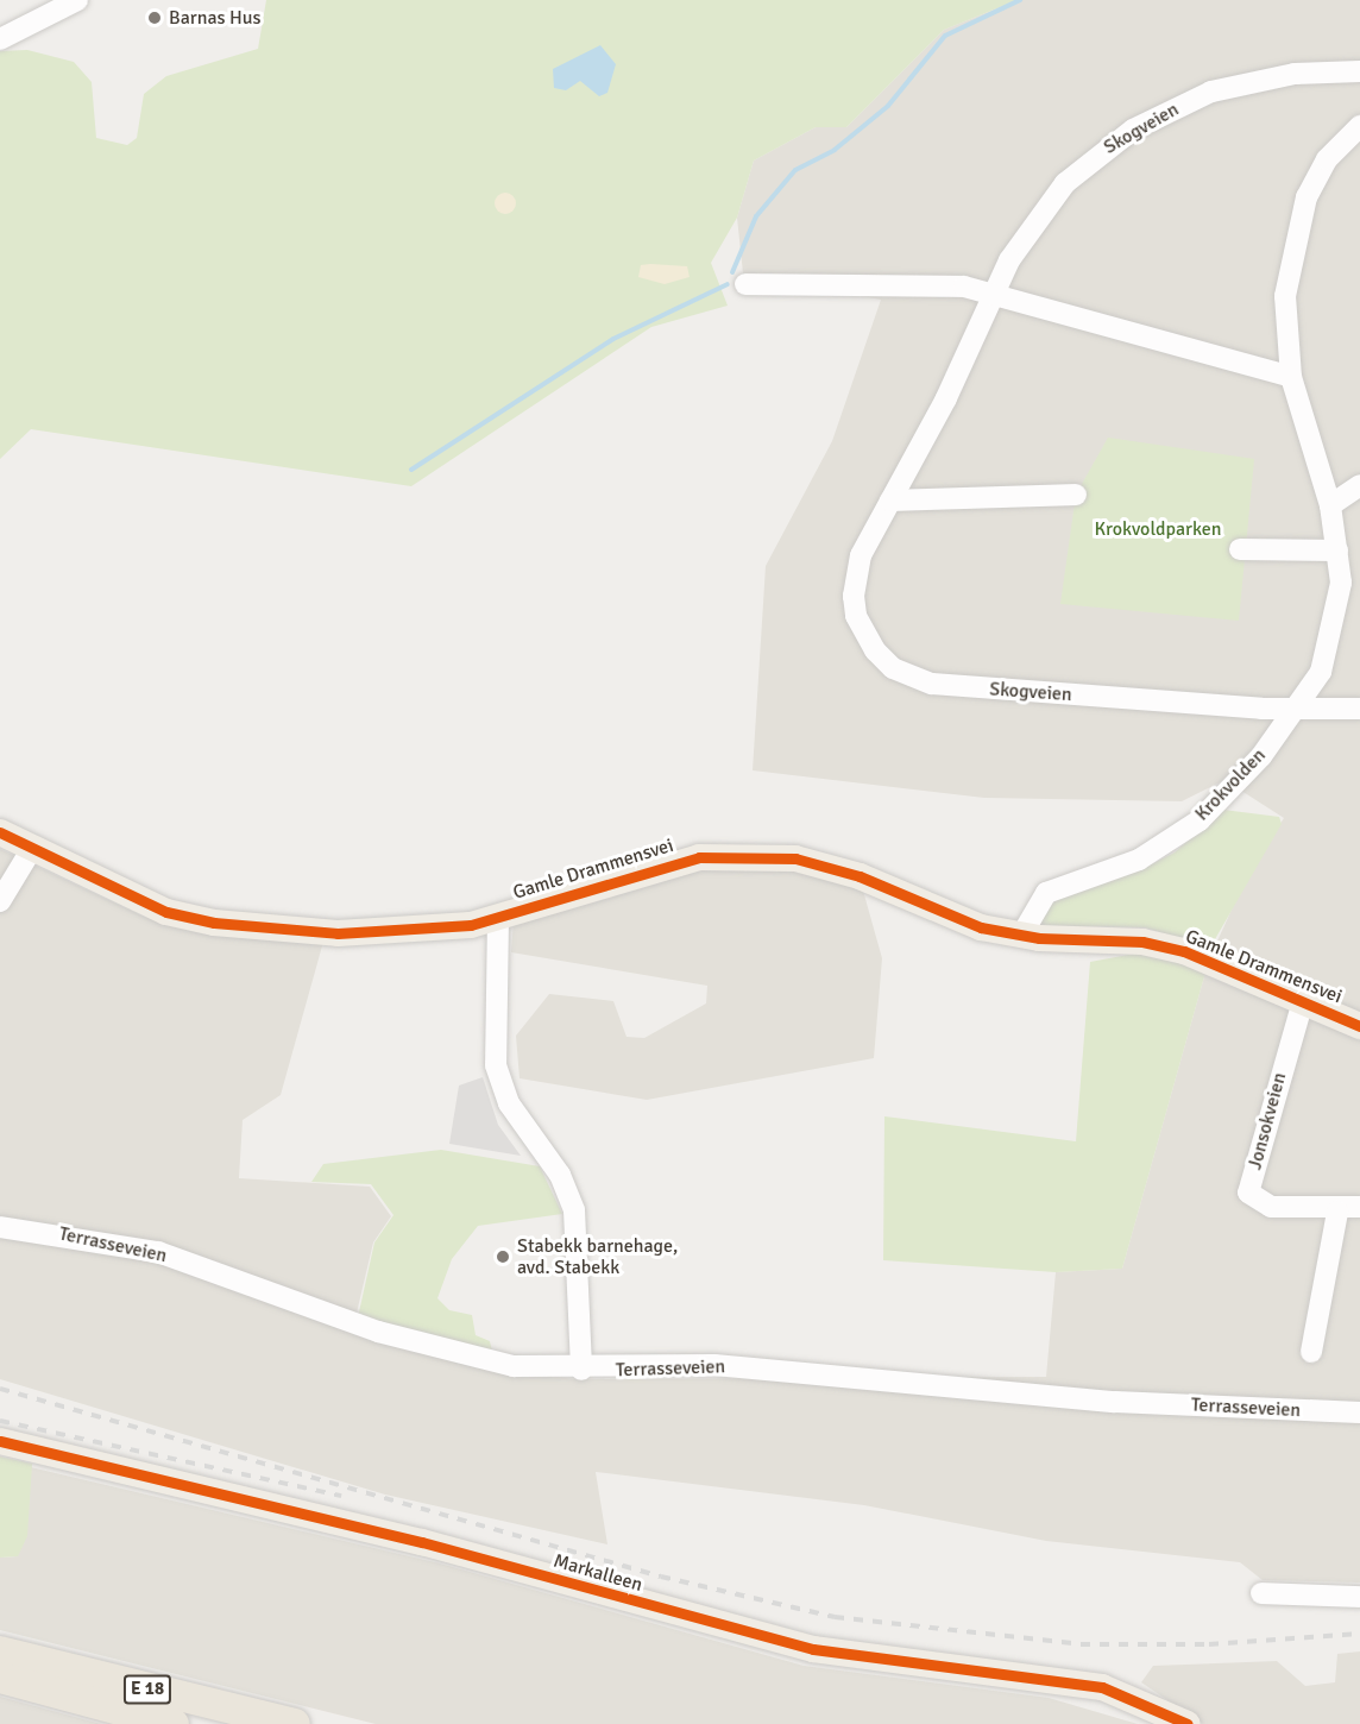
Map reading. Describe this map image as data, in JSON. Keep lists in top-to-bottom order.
{
  "streets": {
    "highway": ["E 18"],
    "main road": ["Gamle Drammensvei", "Markalleen"],
    "street": [
      "Skogveien",
      "Krokvolden",
      "Jonsokveien",
      "Terrasseveien"
    ]
  },
  "crossings": [
    ["Skogveien", "Krokvolden"],
    ["Krokvolden", "Gamle Drammensvei"],
    ["Gamle Drammensvei", "Jonsokveien"]
  ],
  "parks": ["Krokvoldparken"],
  "places": ["Barnas Hus", "Stabekk barnehage, avd. Stabekk"]
}
